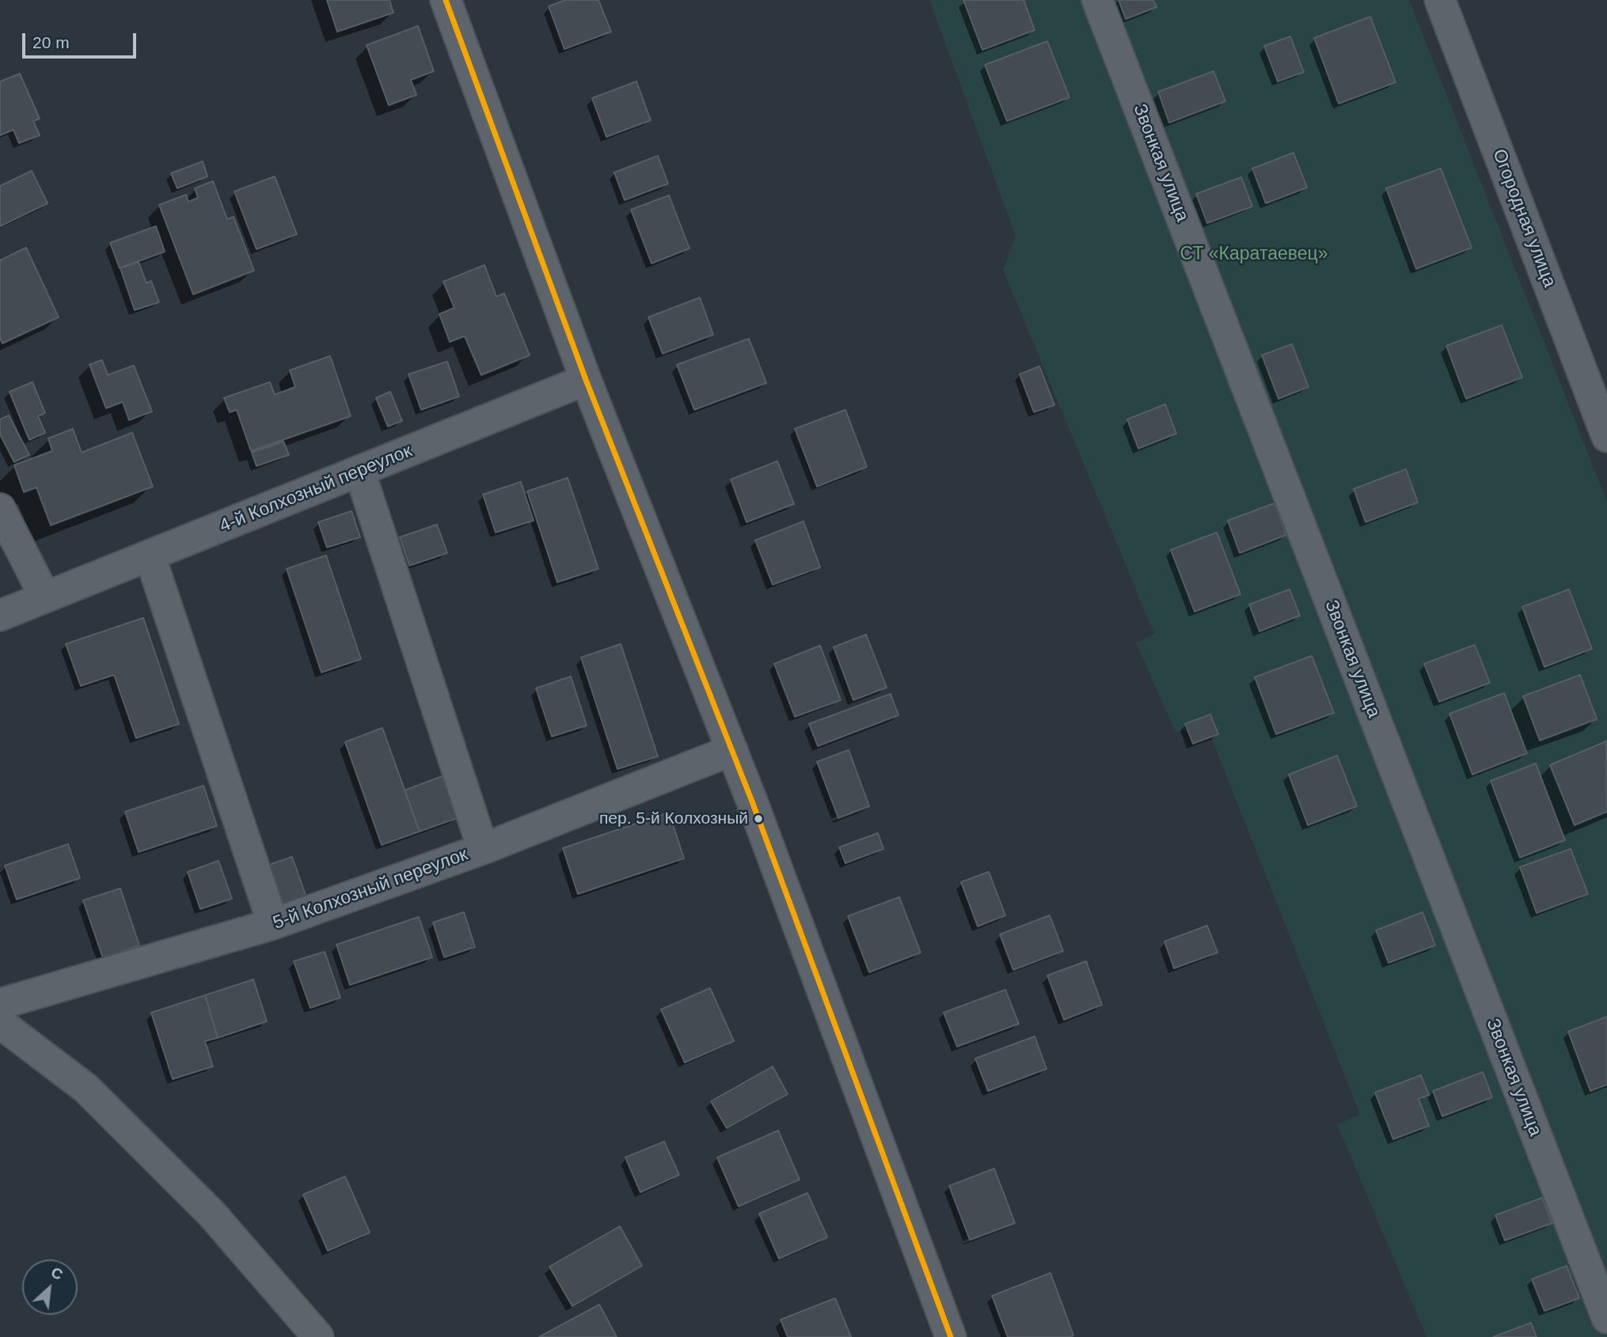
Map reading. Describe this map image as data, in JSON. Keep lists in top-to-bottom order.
{
  "streets": {
    "street": [
      "Звонкая улица",
      "Огородная улица",
      "4-й Колхозный переулок",
      "5-й Колхозный переулок"
    ]
  },
  "parks": ["СТ «Каратаевец»"],
  "places": ["пер. 5-й Колхозный"],
  "scale_bar": "20 m",
  "north": "top right"
}
